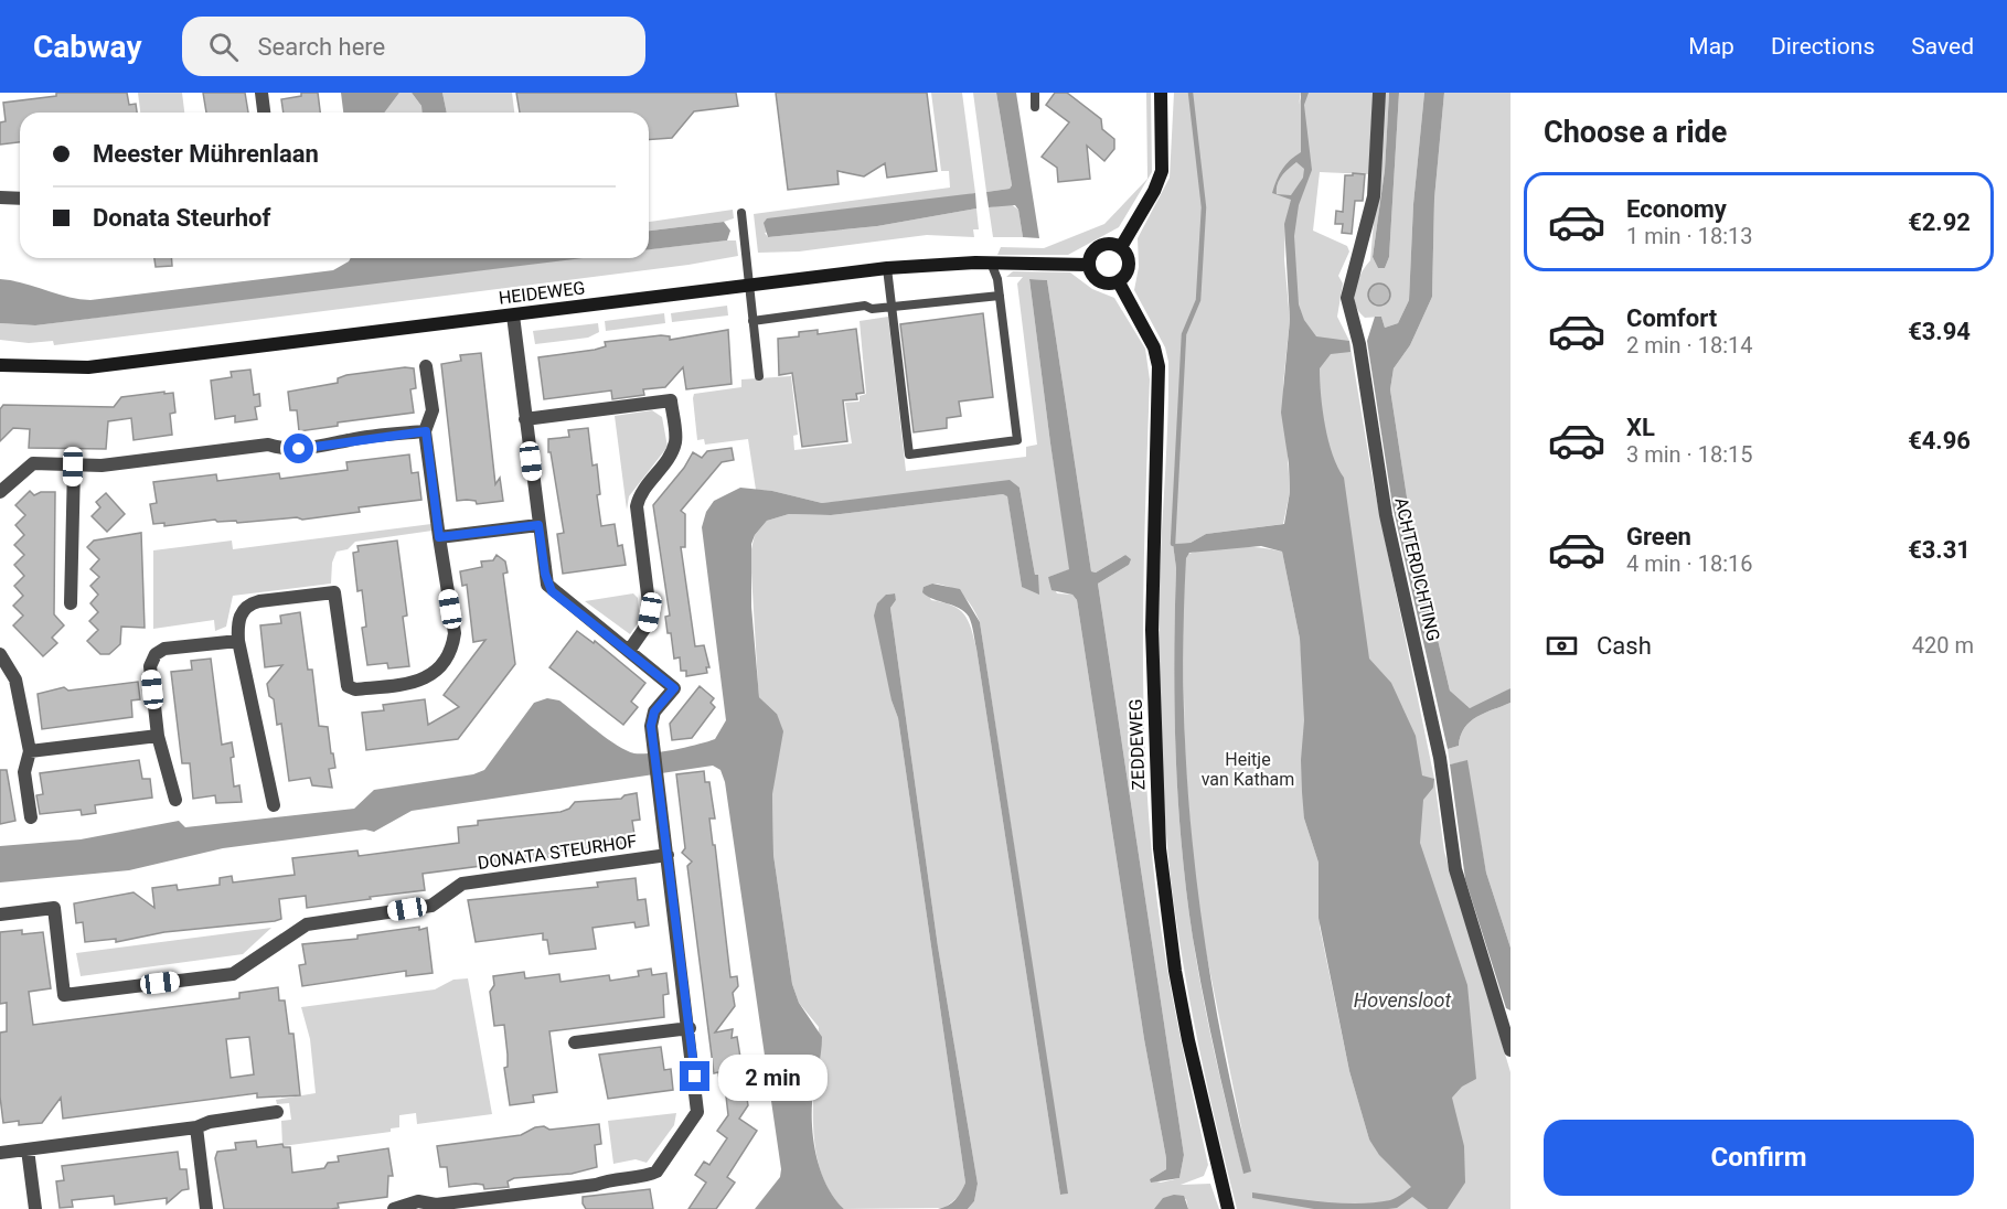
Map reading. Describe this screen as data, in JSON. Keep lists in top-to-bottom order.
{
  "streets": {
    "main road": ["HEIDEWEG", "ZEDDEWEG"],
    "street": ["ACHTERDICHTING", "DONATA STEURHOF"]
  },
  "crossings": [
    ["HEIDEWEG", "ZEDDEWEG"]
  ],
  "water": ["Hovensloot"],
  "parks": ["Heitje van Katham"],
  "page": {
    "header": "Cabway",
    "search": "Search here",
    "nav": ["Map", "Directions", "Saved"],
    "heading": "Choose a ride",
    "banner": ["Meester Mührenlaan", "Donata Steurhof"],
    "list": [
      {
        "name": "Economy",
        "note": "1 min · 18:13",
        "value": "€2.92"
      },
      {
        "name": "Comfort",
        "note": "2 min · 18:14",
        "value": "€3.94"
      },
      {
        "name": "XL",
        "note": "3 min · 18:15",
        "value": "€4.96"
      },
      {
        "name": "Green",
        "note": "4 min · 18:16",
        "value": "€3.31"
      }
    ],
    "pay": ["Cash", "420 m"],
    "bubble": "2 min",
    "buttons": "Confirm"
  }
}
